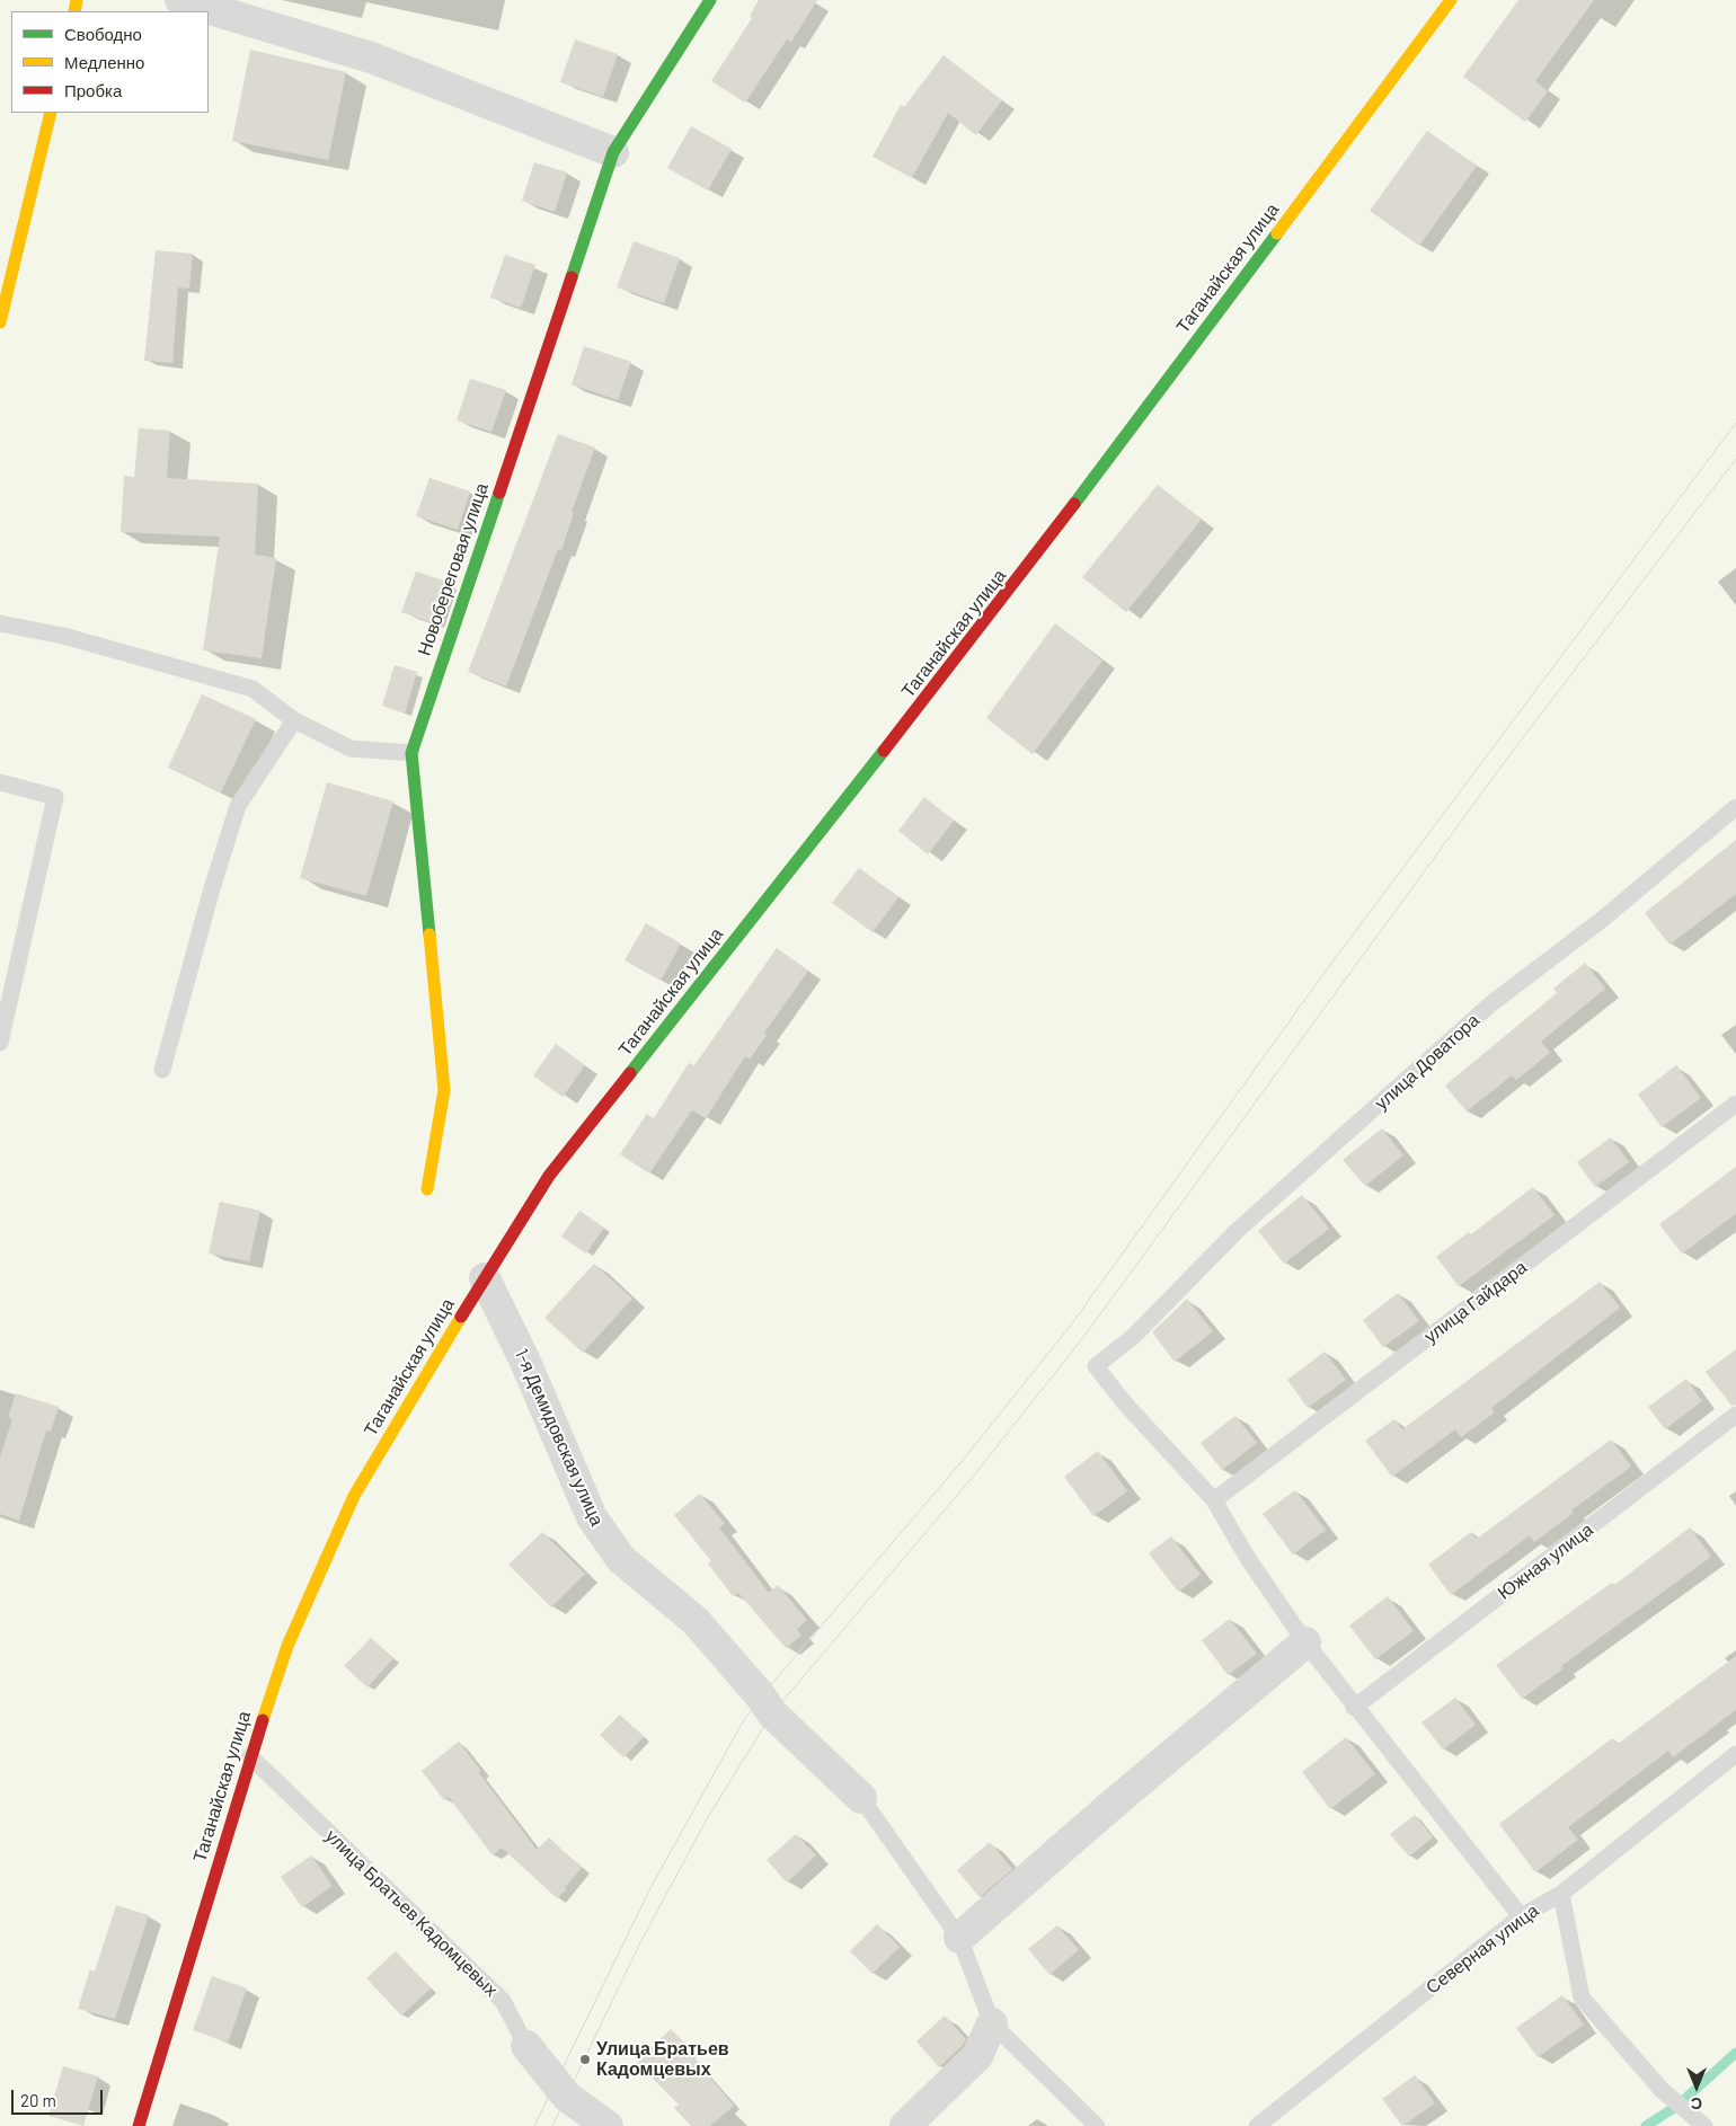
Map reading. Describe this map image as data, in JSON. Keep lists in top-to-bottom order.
{
  "streets": {
    "main road": ["Таганайская улица", "Новобереговая улица"],
    "street": ["1-я Демидовская улица", "улица Братьев Кадомцевых"],
    "lane": [
      "улица Доватора",
      "улица Гайдара",
      "Южная улица",
      "Северная улица"
    ]
  },
  "crossings": [
    ["Таганайская улица", "1-я Демидовская улица"],
    ["Таганайская улица", "улица Братьев Кадомцевых"],
    ["улица Доватора", "улица Гайдара"]
  ],
  "places": ["Улица Братьев Кадомцевых"],
  "legend": ["Свободно", "Медленно", "Пробка"],
  "scale_bar": "20 m",
  "north": "bottom"
}
